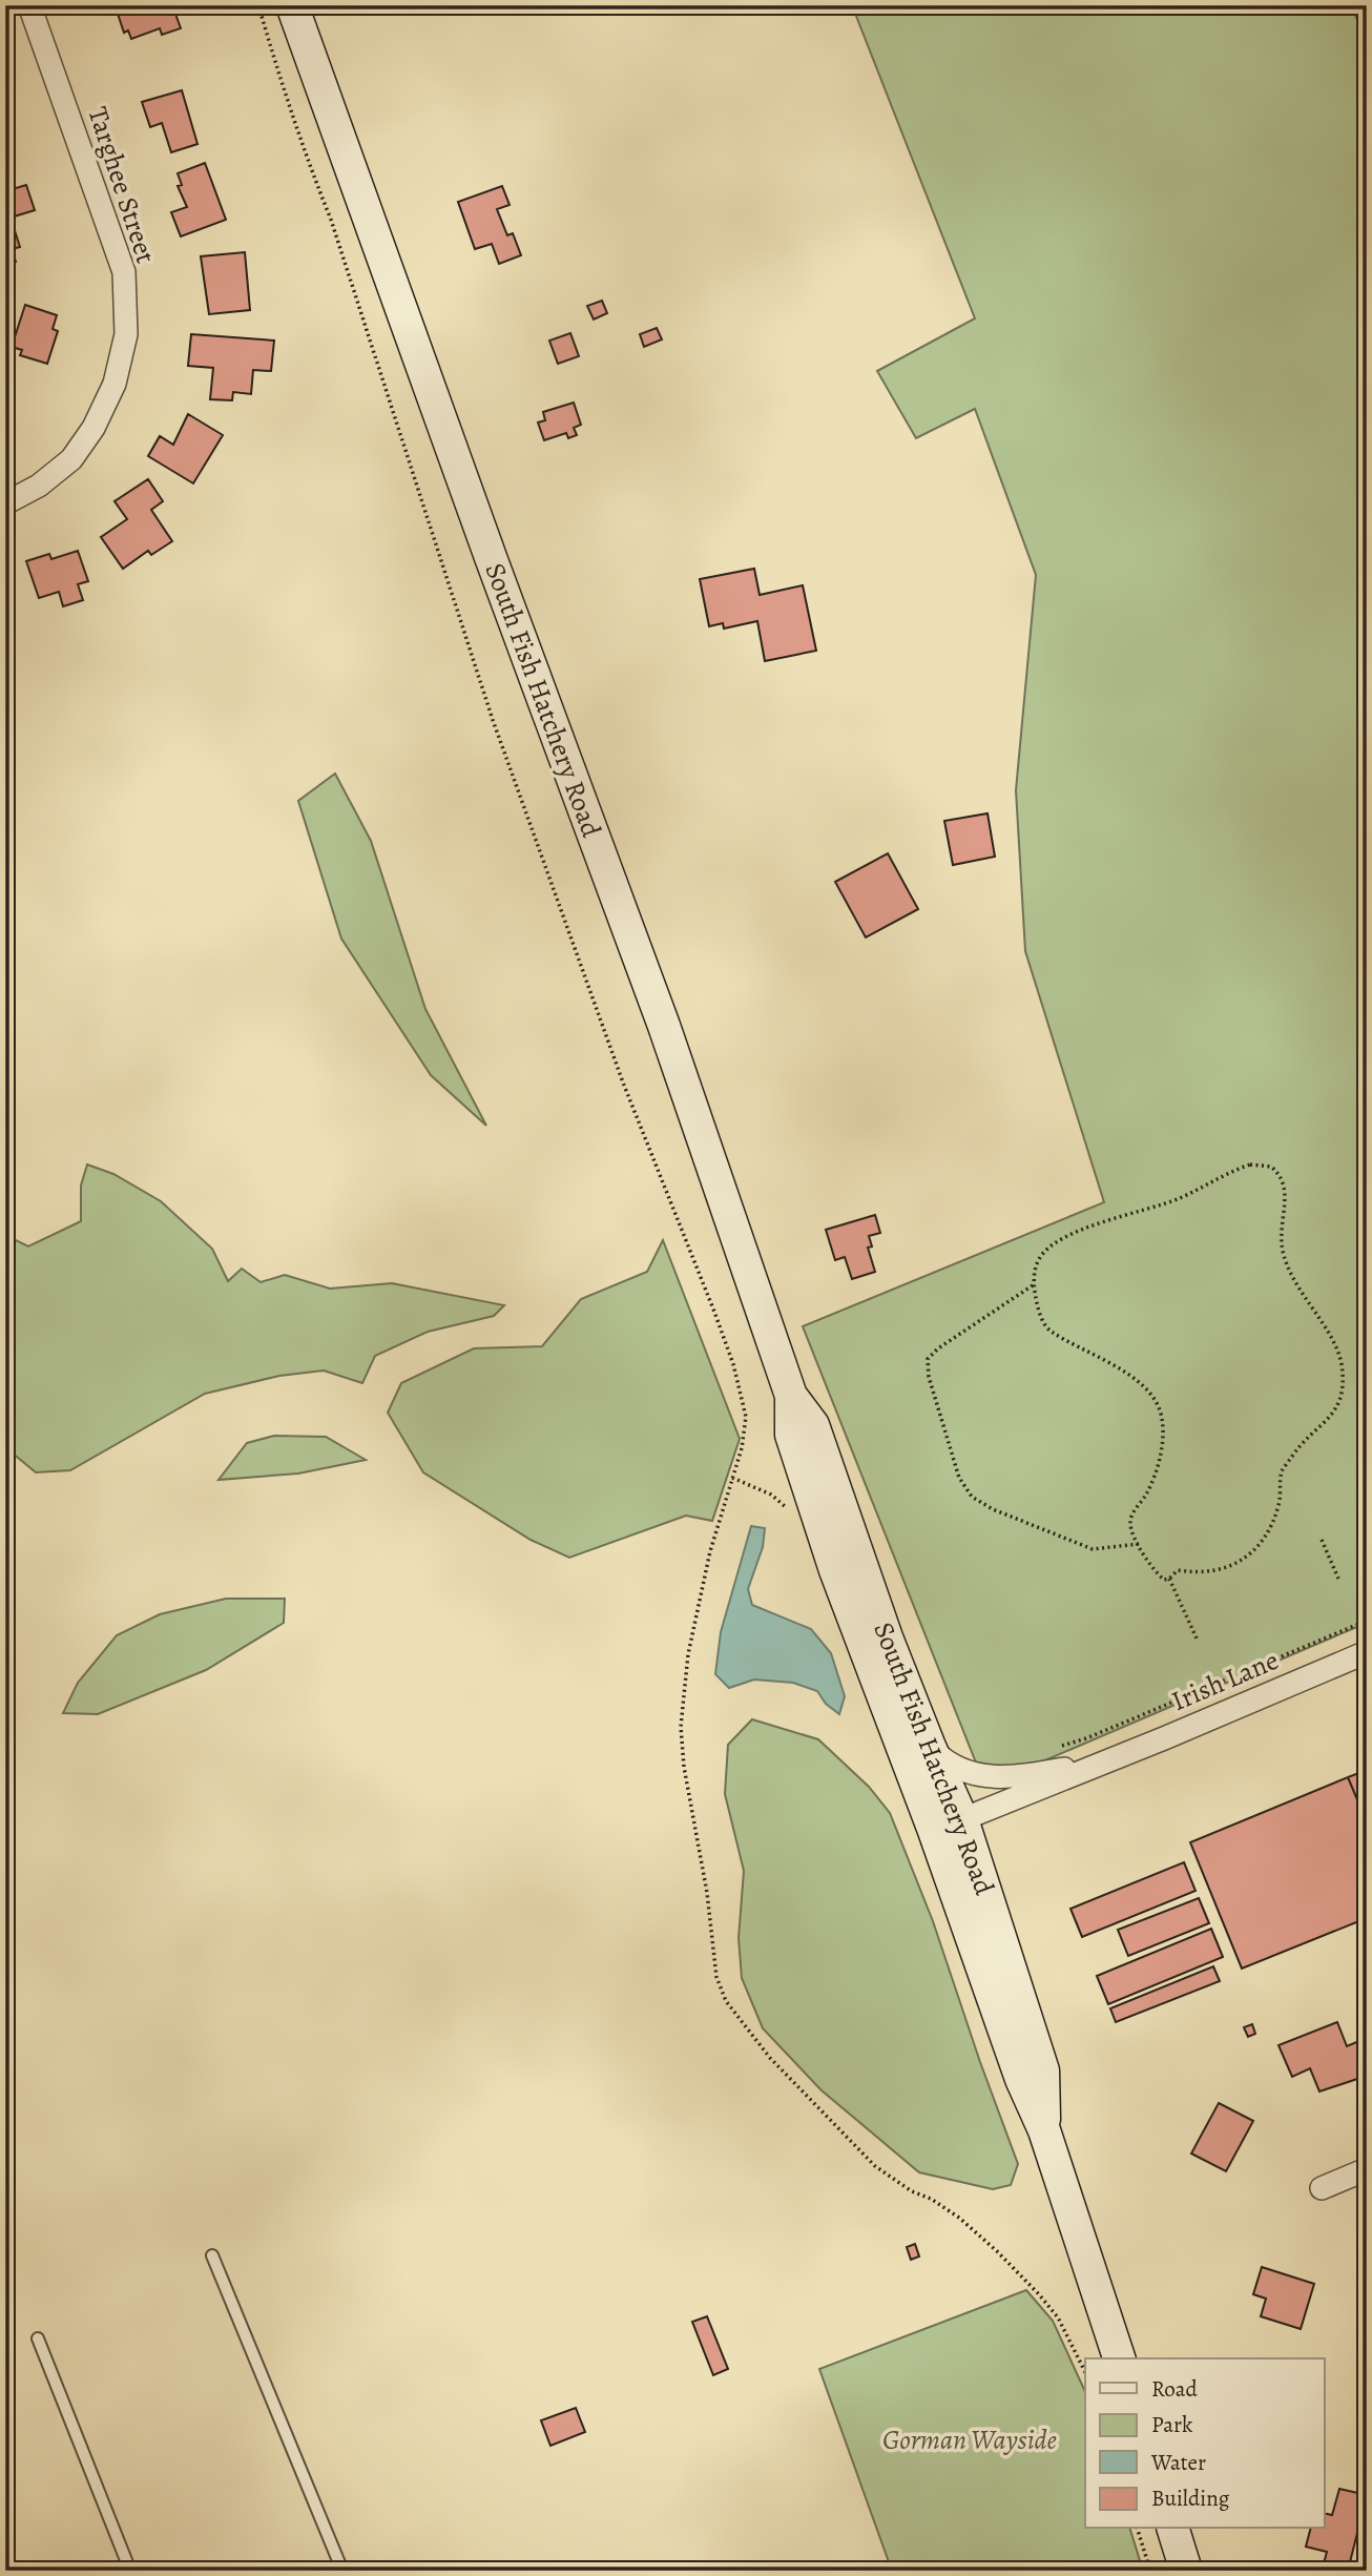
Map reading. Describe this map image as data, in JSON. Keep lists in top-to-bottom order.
{
  "streets": {
    "main road": ["South Fish Hatchery Road"],
    "street": ["Targhee Street", "Irish Lane"]
  },
  "crossings": [
    ["South Fish Hatchery Road", "Irish Lane"]
  ],
  "parks": ["Gorman Wayside"],
  "legend": [
    "Road",
    "Park",
    "Water",
    "Building"
  ]
}
